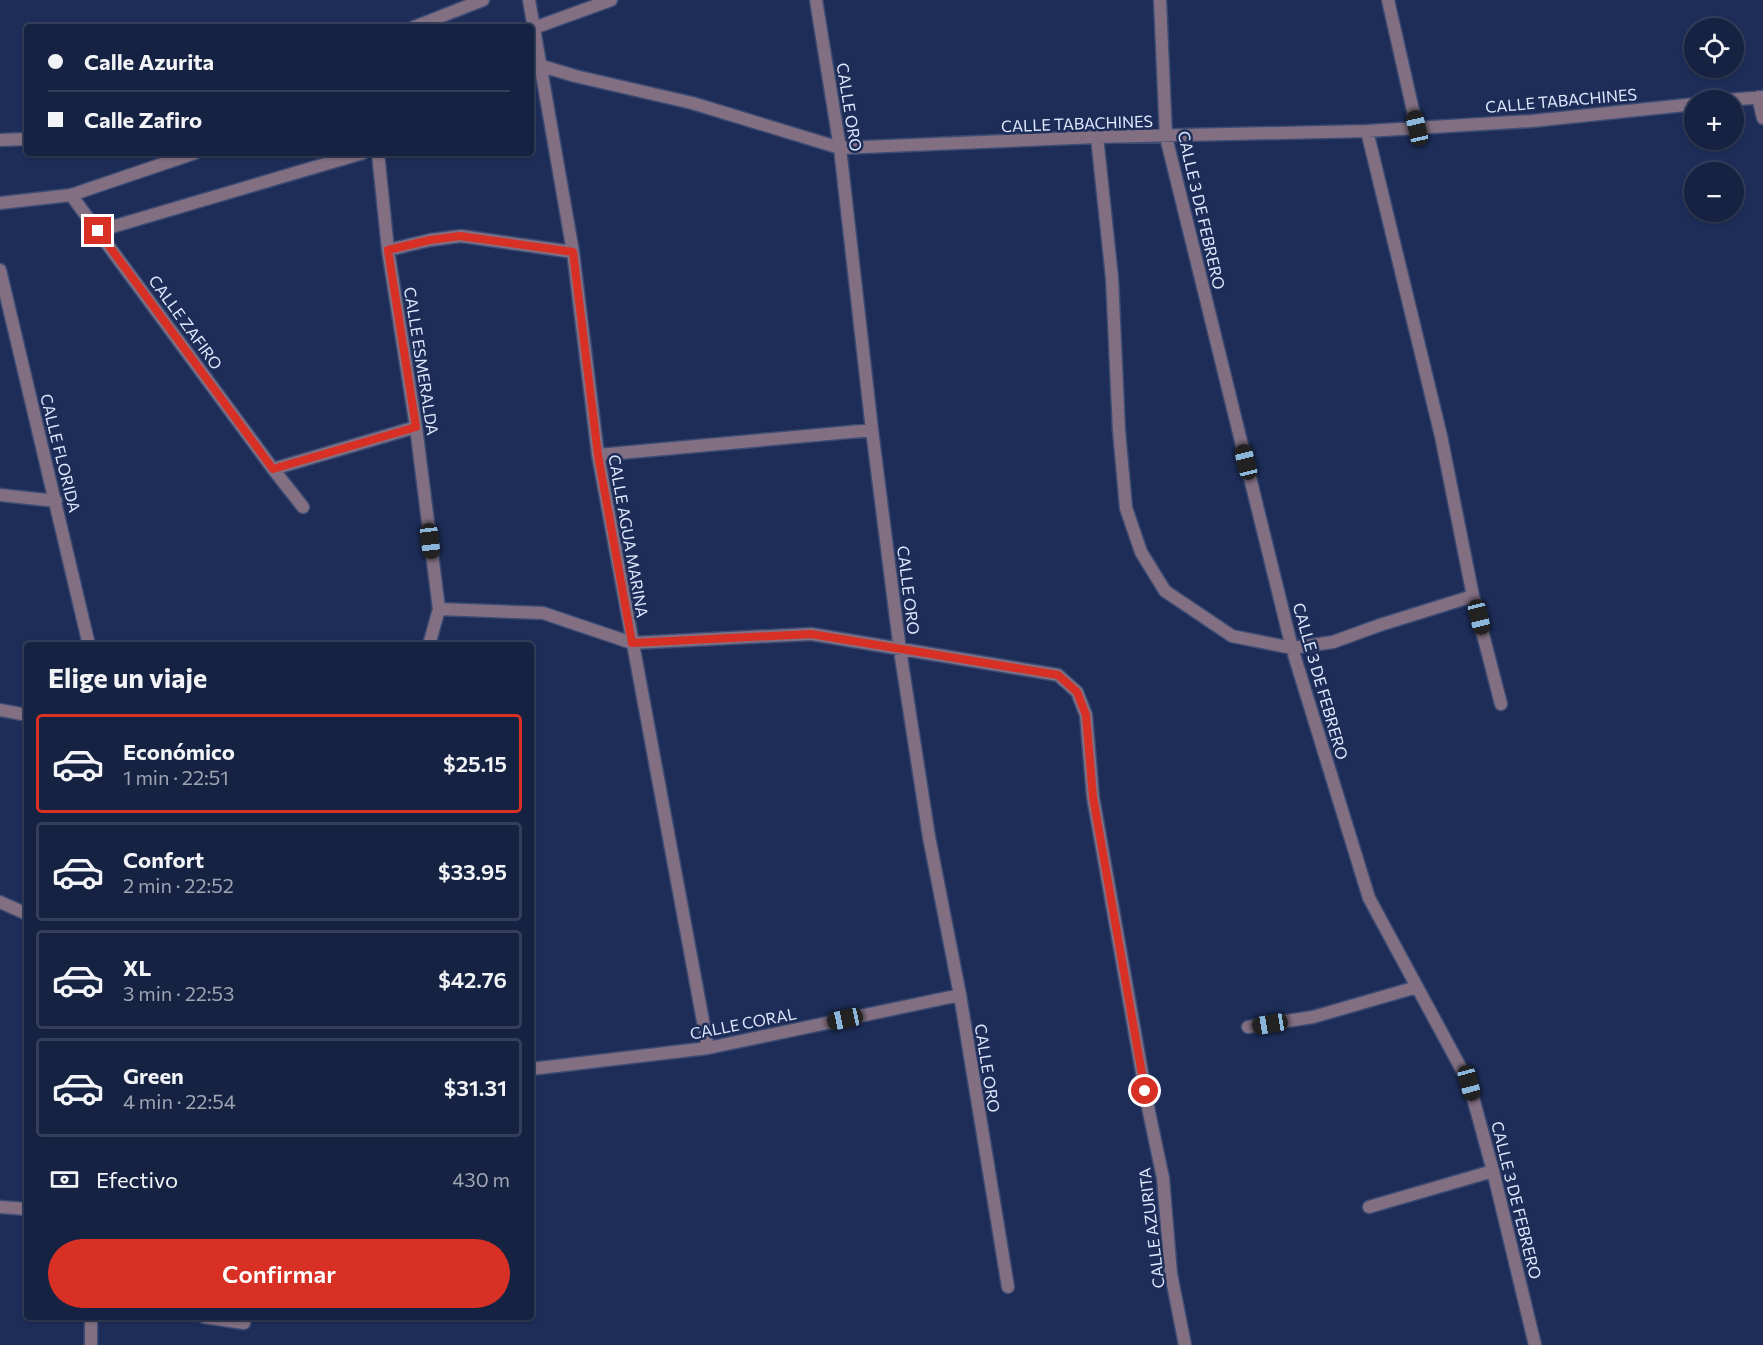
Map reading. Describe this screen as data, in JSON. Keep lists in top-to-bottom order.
{
  "streets": {
    "street": [
      "CALLE TABACHINES",
      "CALLE ORO",
      "CALLE 3 DE FEBRERO",
      "CALLE ZAFIRO",
      "CALLE ESMERALDA",
      "CALLE FLORIDA",
      "CALLE AGUA MARINA",
      "CALLE CORAL",
      "CALLE AZURITA"
    ]
  },
  "crossings": [
    ["CALLE TABACHINES", "CALLE ORO"],
    ["CALLE TABACHINES", "CALLE 3 DE FEBRERO"],
    ["CALLE TABACHINES", "CALLE AGUA MARINA"],
    ["CALLE ORO", "CALLE CORAL"],
    ["CALLE ORO", "CALLE AZURITA"],
    ["CALLE AGUA MARINA", "CALLE CORAL"],
    ["CALLE AGUA MARINA", "CALLE AZURITA"]
  ],
  "page": {
    "map_buttons": ["+", "−"],
    "banner": ["Calle Azurita", "Calle Zafiro"],
    "heading": "Elige un viaje",
    "list": [
      {
        "name": "Económico",
        "note": "1 min · 22:51",
        "value": "$25.15"
      },
      {
        "name": "Confort",
        "note": "2 min · 22:52",
        "value": "$33.95"
      },
      {
        "name": "XL",
        "note": "3 min · 22:53",
        "value": "$42.76"
      },
      {
        "name": "Green",
        "note": "4 min · 22:54",
        "value": "$31.31"
      }
    ],
    "pay": ["Efectivo", "430 m"],
    "buttons": "Confirmar"
  }
}
